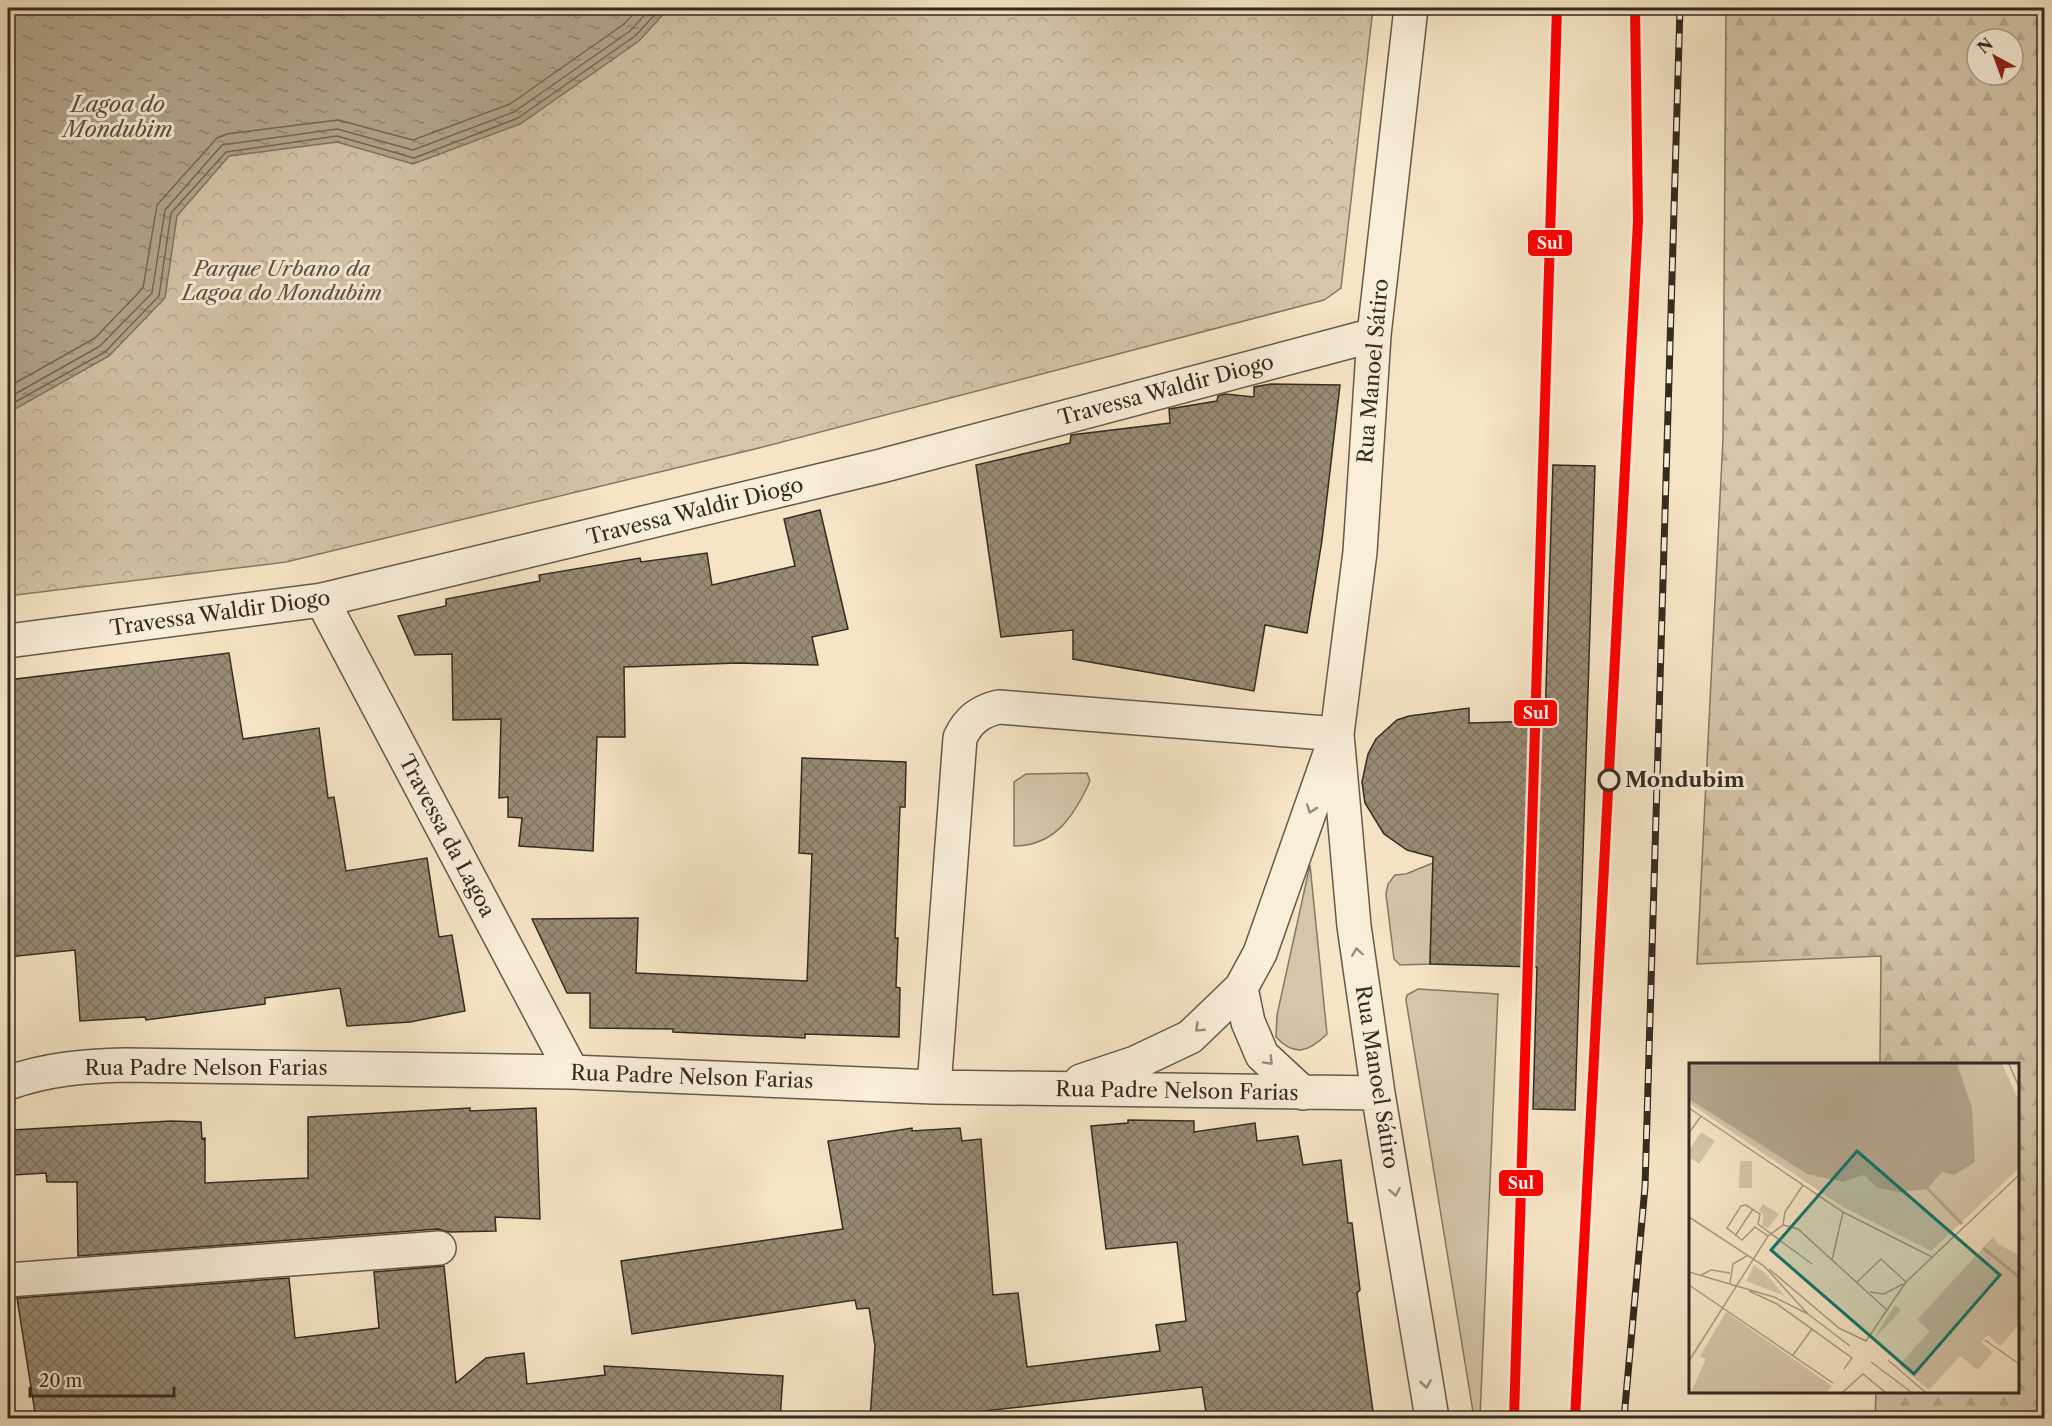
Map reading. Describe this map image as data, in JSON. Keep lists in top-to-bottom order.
{
  "streets": {
    "street": [
      "Rua Manoel Sátiro",
      "Travessa Waldir Diogo",
      "Travessa da Lagoa",
      "Rua Padre Nelson Farias"
    ]
  },
  "crossings": [
    ["Rua Manoel Sátiro", "Travessa Waldir Diogo"],
    ["Rua Manoel Sátiro", "Rua Padre Nelson Farias"],
    ["Travessa Waldir Diogo", "Travessa da Lagoa"],
    ["Travessa da Lagoa", "Rua Padre Nelson Farias"]
  ],
  "water": ["Lagoa do Mondubim"],
  "parks": ["Parque Urbano da Lagoa do Mondubim"],
  "places": ["Mondubim"],
  "lines": ["transit line Sul"],
  "scale_bar": "20 m",
  "north": "top left"
}
